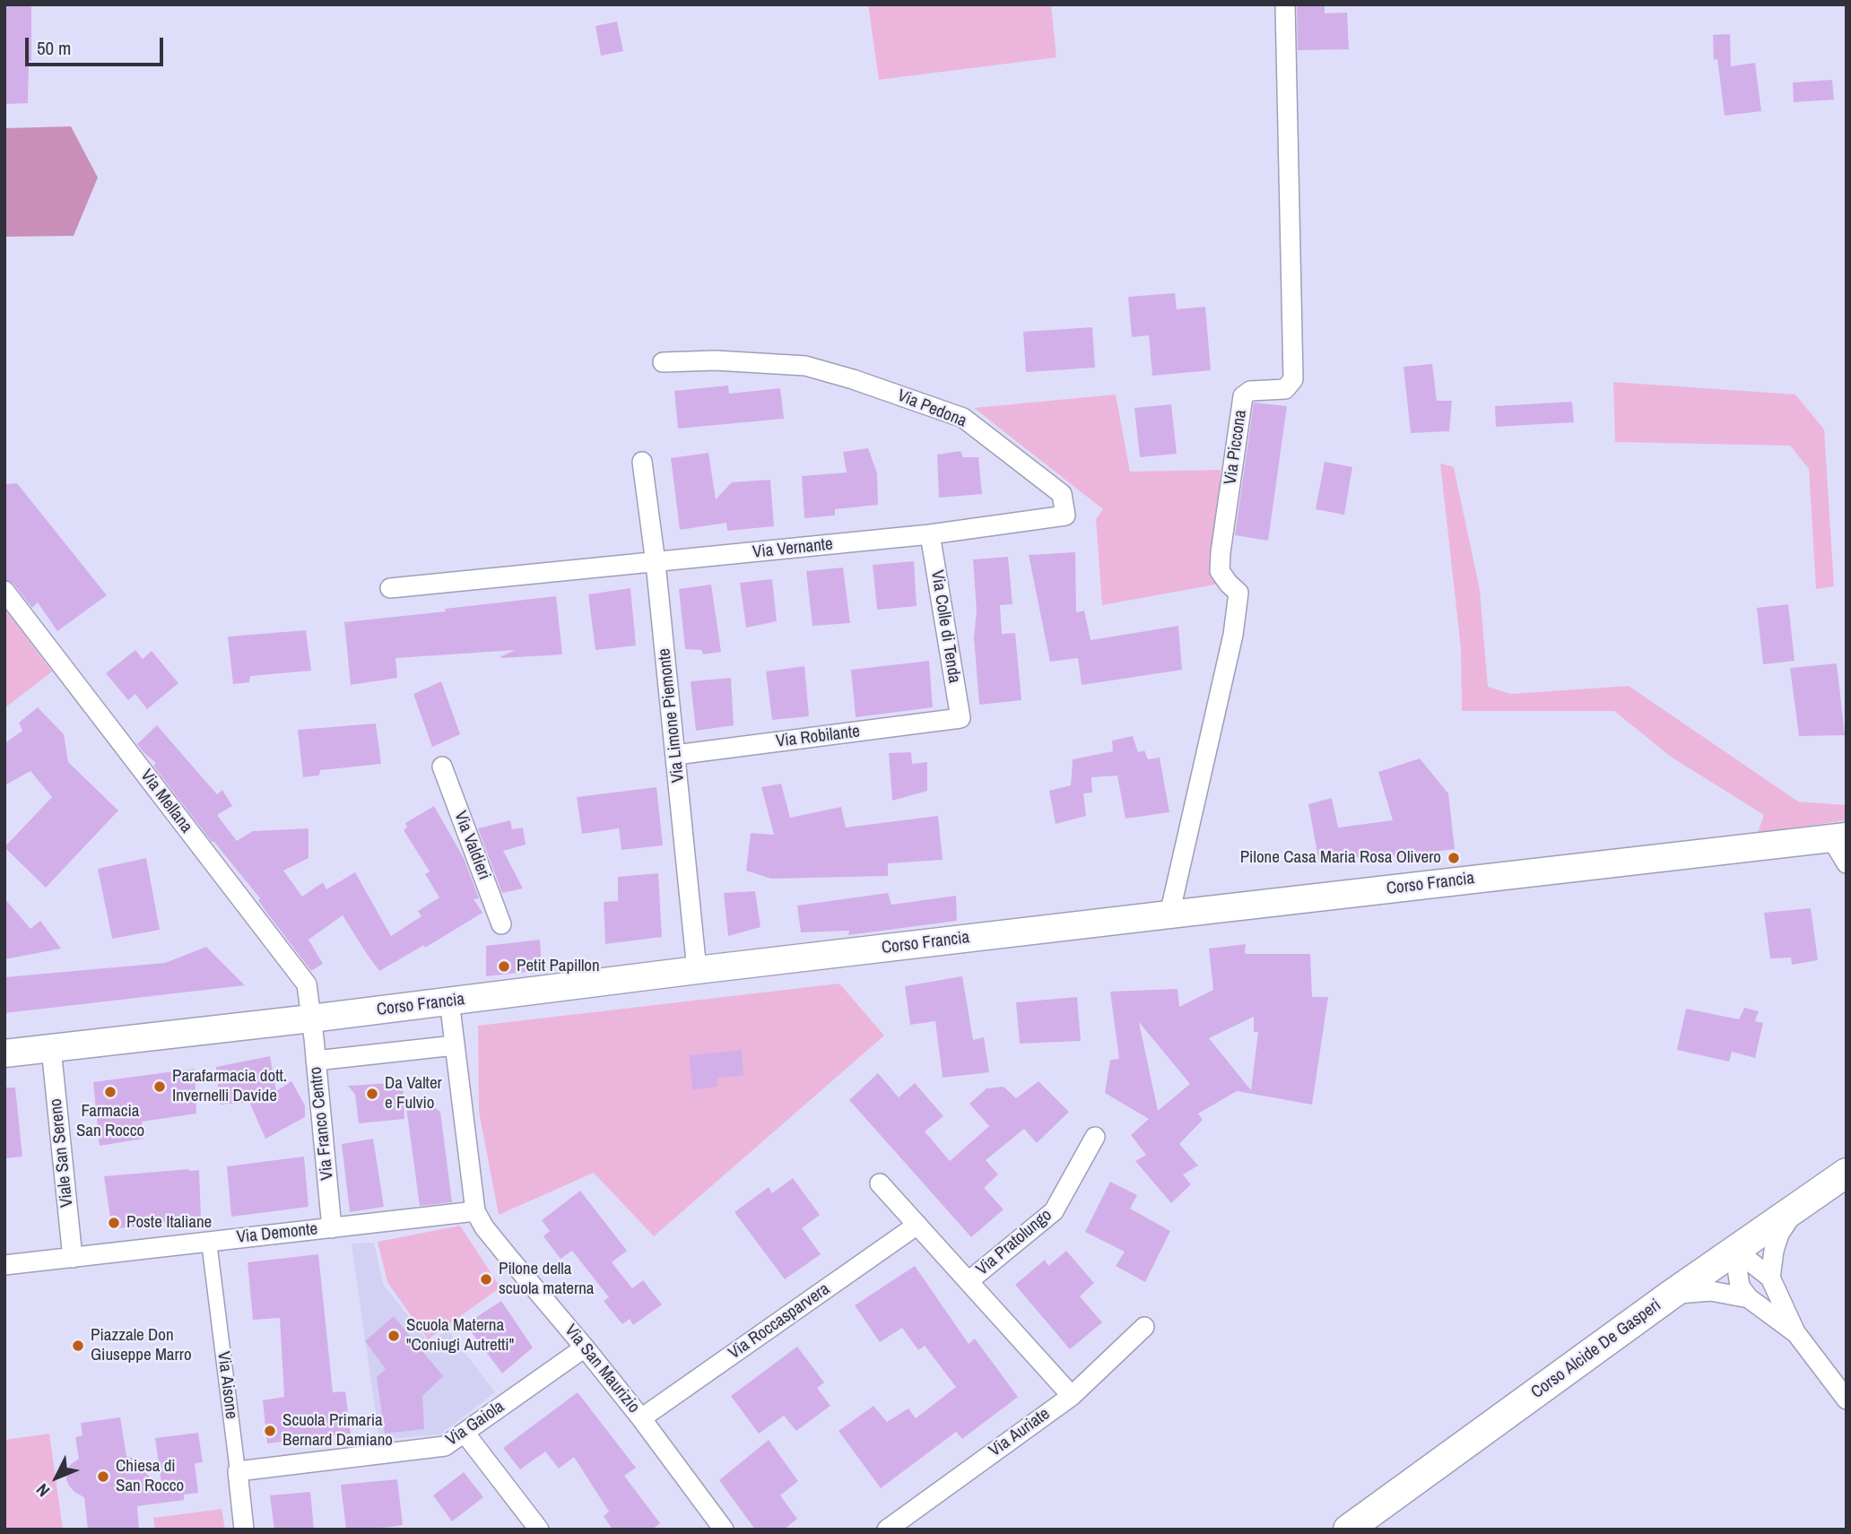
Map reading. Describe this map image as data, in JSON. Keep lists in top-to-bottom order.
{
  "streets": {
    "main road": ["Corso Francia", "Corso Alcide De Gasperi"],
    "street": [
      "Via Pedona",
      "Via Piccona",
      "Via Vernante",
      "Via Colle di Tenda",
      "Via Limone Piemonte",
      "Via Robilante",
      "Via Mellana",
      "Via Valdieri",
      "Via Franco Centro",
      "Viale San Sereno",
      "Via Demonte",
      "Via Pratolungo",
      "Via Roccasparvera",
      "Via San Maurizio",
      "Via Aisone",
      "Via Gaiola",
      "Via Auriate"
    ]
  },
  "crossings": [
    ["Via Pedona", "Via Vernante"],
    ["Via Pedona", "Via Colle di Tenda"],
    ["Via Piccona", "Corso Francia"],
    ["Via Vernante", "Via Colle di Tenda"],
    ["Via Vernante", "Via Limone Piemonte"],
    ["Via Colle di Tenda", "Via Robilante"],
    ["Via Limone Piemonte", "Via Robilante"],
    ["Via Limone Piemonte", "Corso Francia"],
    ["Via Mellana", "Corso Francia"],
    ["Via Mellana", "Via Franco Centro"],
    ["Corso Francia", "Via Franco Centro"],
    ["Corso Francia", "Viale San Sereno"],
    ["Via Franco Centro", "Via Demonte"],
    ["Viale San Sereno", "Via Demonte"],
    ["Via Demonte", "Via San Maurizio"],
    ["Via Demonte", "Via Aisone"],
    ["Via Pratolungo", "Via Roccasparvera"],
    ["Via Pratolungo", "Via Auriate"],
    ["Via Roccasparvera", "Via San Maurizio"],
    ["Via San Maurizio", "Via Gaiola"],
    ["Via Aisone", "Via Gaiola"]
  ],
  "places": [
    "Pilone Casa Maria Rosa Olivero",
    "Petit Papillon",
    "Parafarmacia dott. Invernelli Davide",
    "Farmacia San Rocco",
    "Da Valter e Fulvio",
    "Poste Italiane",
    "Pilone della scuola materna",
    "Scuola Materna \"Coniugi Autretti\"",
    "Piazzale Don Giuseppe Marro",
    "Scuola Primaria Bernard Damiano",
    "Chiesa di San Rocco"
  ],
  "scale_bar": "50 m",
  "north": "bottom left"
}
